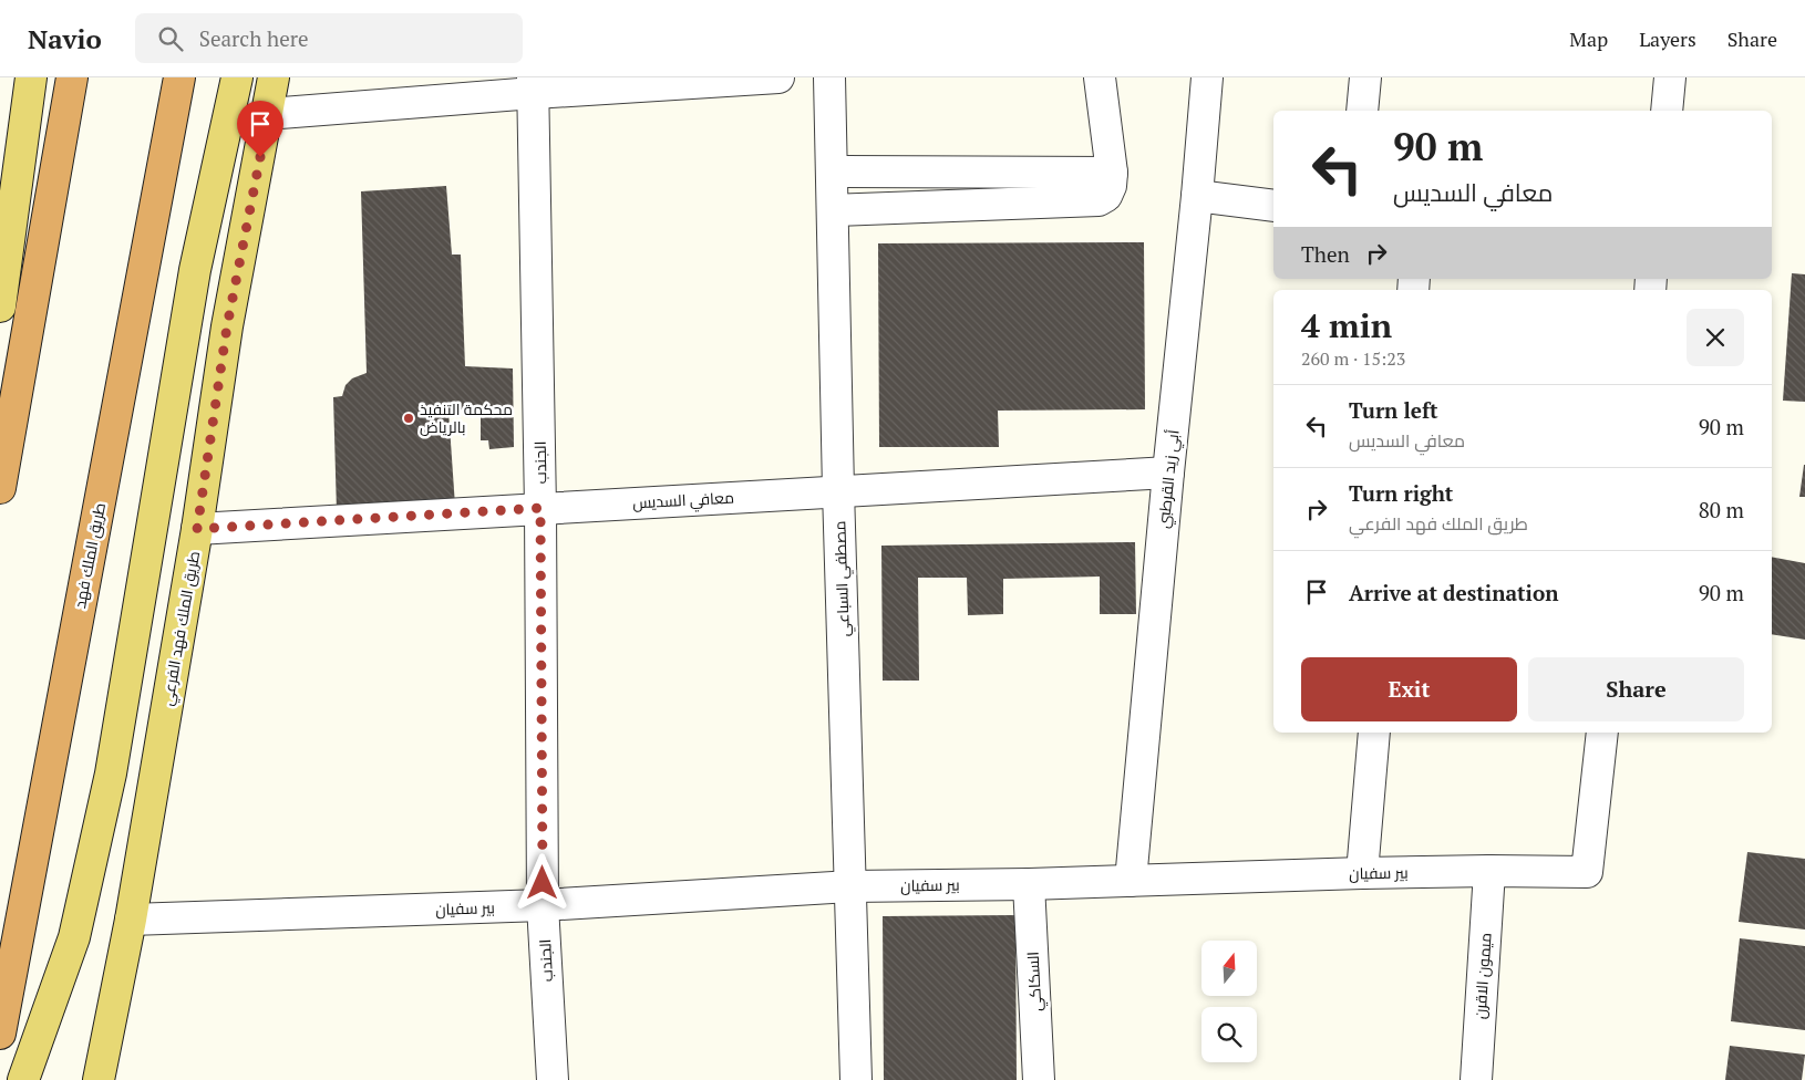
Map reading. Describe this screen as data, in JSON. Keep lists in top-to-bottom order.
{
  "streets": {
    "highway": ["طريق الملك فهد"],
    "main road": ["طريق الملك فهد الفرعي"],
    "street": [
      "الجندب",
      "أبي زيد القرطبي",
      "معافي السديس",
      "مصطفي السباعي",
      "بير سفيان",
      "ميمون الاقرن",
      "السكاكي"
    ]
  },
  "crossings": [
    ["الجندب", "معافي السديس"],
    ["الجندب", "بير سفيان"],
    ["أبي زيد القرطبي", "معافي السديس"],
    ["أبي زيد القرطبي", "بير سفيان"],
    ["معافي السديس", "مصطفي السباعي"],
    ["معافي السديس", "طريق الملك فهد الفرعي"],
    ["مصطفي السباعي", "بير سفيان"],
    ["طريق الملك فهد الفرعي", "بير سفيان"],
    ["بير سفيان", "ميمون الاقرن"],
    ["بير سفيان", "السكاكي"]
  ],
  "places": ["محكمة التنفيذ بالرياض"],
  "north": "top",
  "page": {
    "header": "Navio",
    "search": "Search here",
    "nav": ["Map", "Layers", "Share"],
    "turn": ["90 m", "معافي السديس"],
    "then": "Then",
    "heading": ["4 min", "260 m · 15:23"],
    "list": [
      {
        "name": "Turn left",
        "note": "معافي السديس",
        "value": "90 m"
      },
      {
        "name": "Turn right",
        "note": "طريق الملك فهد الفرعي",
        "value": "80 m"
      },
      {
        "name": "Arrive at destination",
        "value": "90 m"
      }
    ],
    "buttons": ["Exit", "Share"]
  }
}
